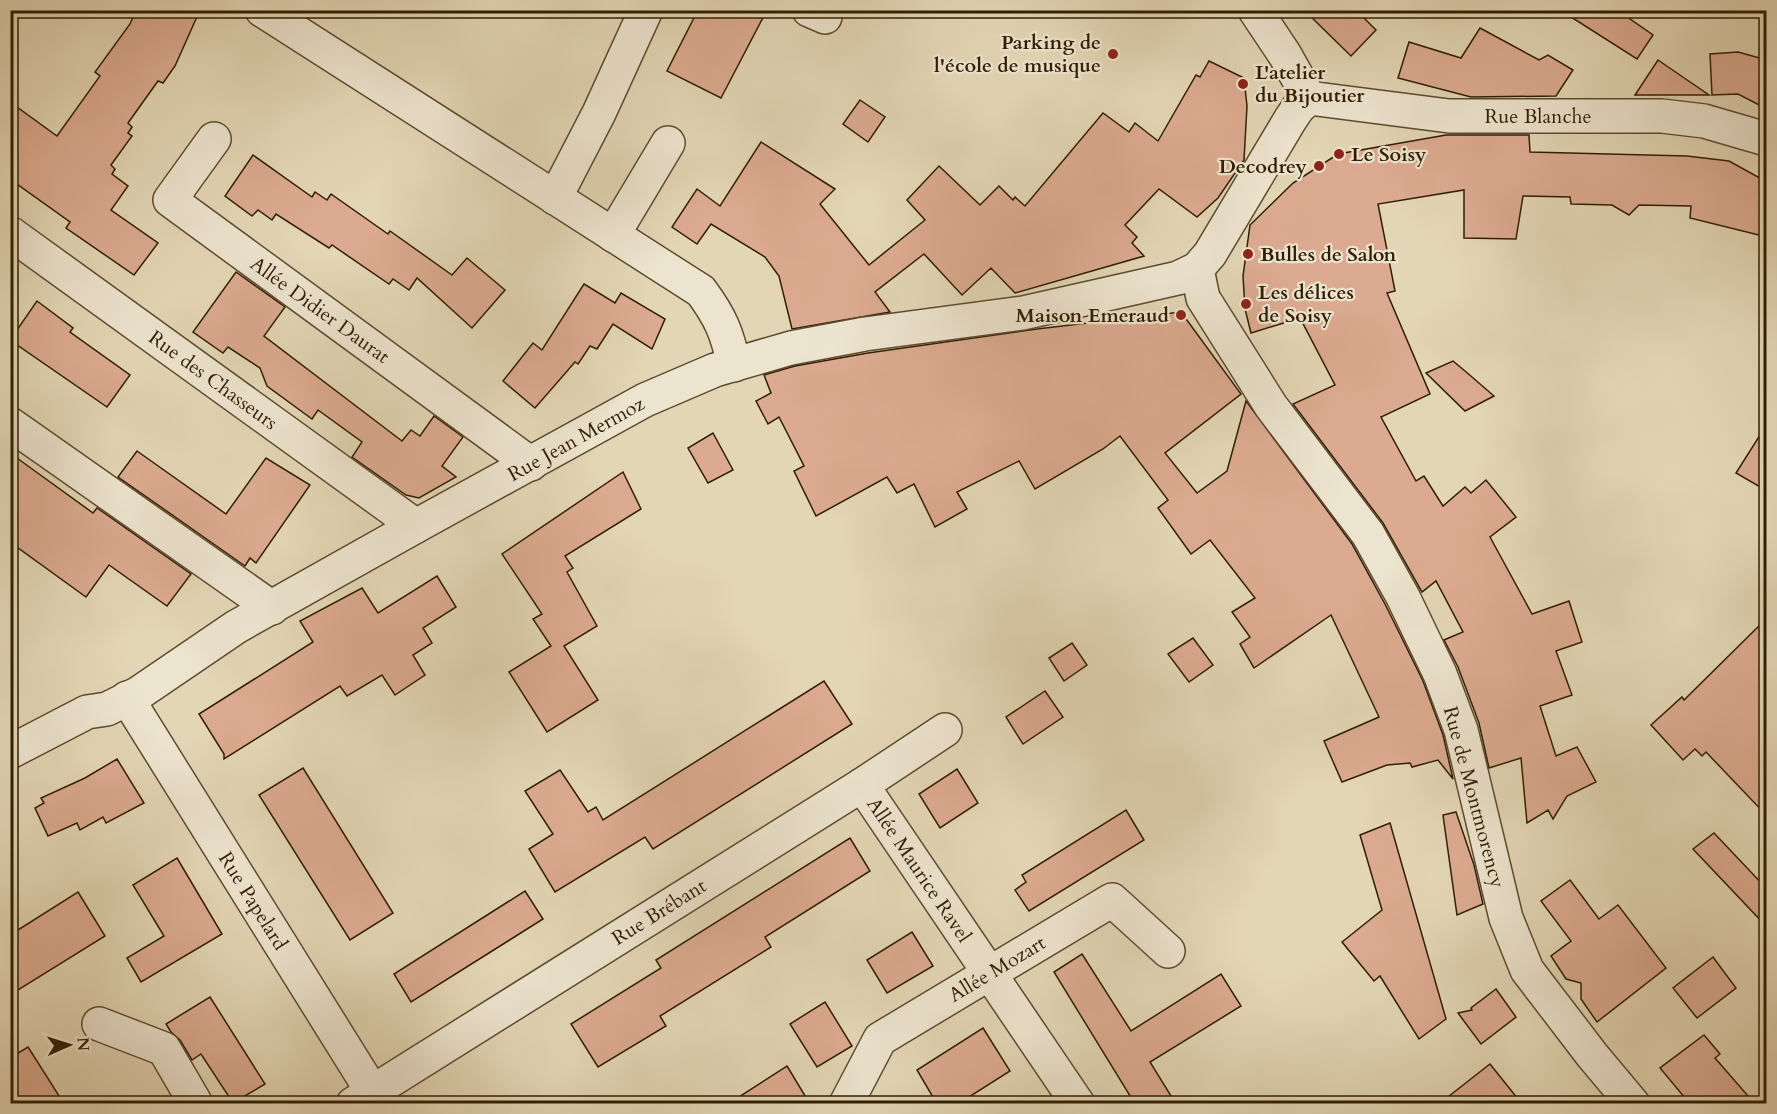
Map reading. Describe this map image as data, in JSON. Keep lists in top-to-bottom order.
{
  "streets": {
    "street": [
      "Rue Blanche",
      "Allée Didier Daurat",
      "Rue des Chasseurs",
      "Rue Jean Mermoz",
      "Rue de Montmorency",
      "Allée Maurice Ravel",
      "Rue Papelard",
      "Rue Brébant",
      "Allée Mozart"
    ]
  },
  "crossings": [
    ["Allée Didier Daurat", "Rue Jean Mermoz"],
    ["Rue des Chasseurs", "Rue Jean Mermoz"],
    ["Rue Jean Mermoz", "Rue de Montmorency"],
    ["Rue Jean Mermoz", "Rue Papelard"],
    ["Allée Maurice Ravel", "Rue Brébant"],
    ["Allée Maurice Ravel", "Allée Mozart"],
    ["Rue Papelard", "Rue Brébant"]
  ],
  "places": [
    "Parking de l'école de musique",
    "L'atelier du Bijoutier",
    "Le Soisy",
    "Decodrey",
    "Bulles de Salon",
    "Les délices de Soisy",
    "Maison Emeraud"
  ],
  "north": "right"
}
